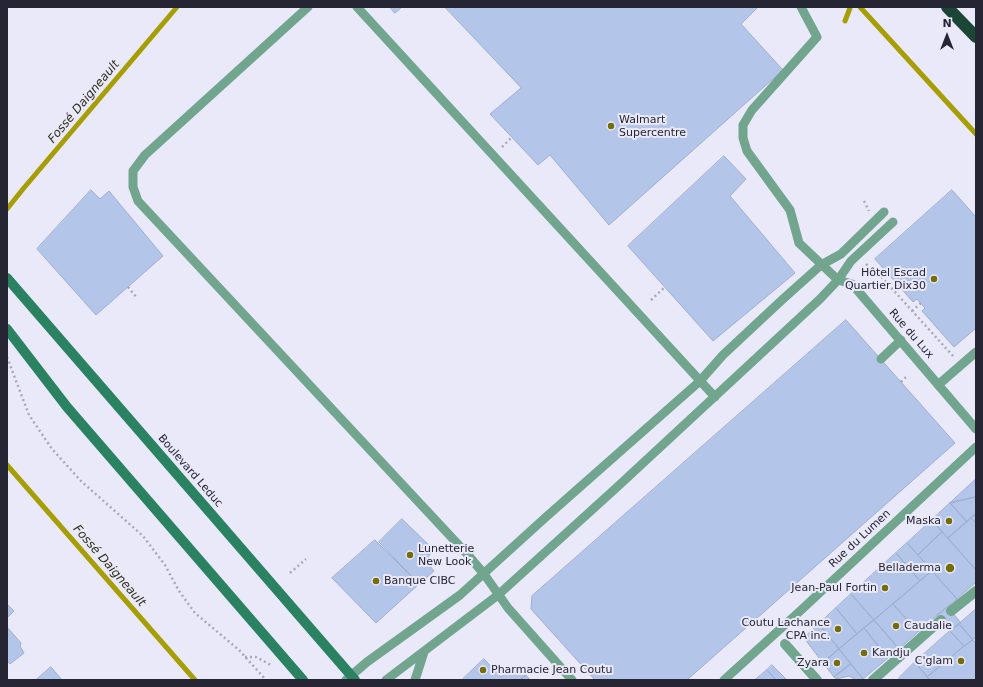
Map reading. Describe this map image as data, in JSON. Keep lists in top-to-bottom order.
{
  "streets": {
    "street": ["Boulevard Leduc"],
    "lane": ["Rue du Lux", "Rue du Lumen"]
  },
  "water": ["Fossé Daigneault"],
  "places": [
    "Walmart Supercentre",
    "Hôtel Escad Quartier Dix30",
    "Maska",
    "Lunetterie New Look",
    "Belladerma",
    "Banque CIBC",
    "Jean-Paul Fortin",
    "Caudalie",
    "Coutu Lachance CPA inc.",
    "Kandju",
    "C'glam",
    "Zyara",
    "Pharmacie Jean Coutu"
  ],
  "north": "top"
}
